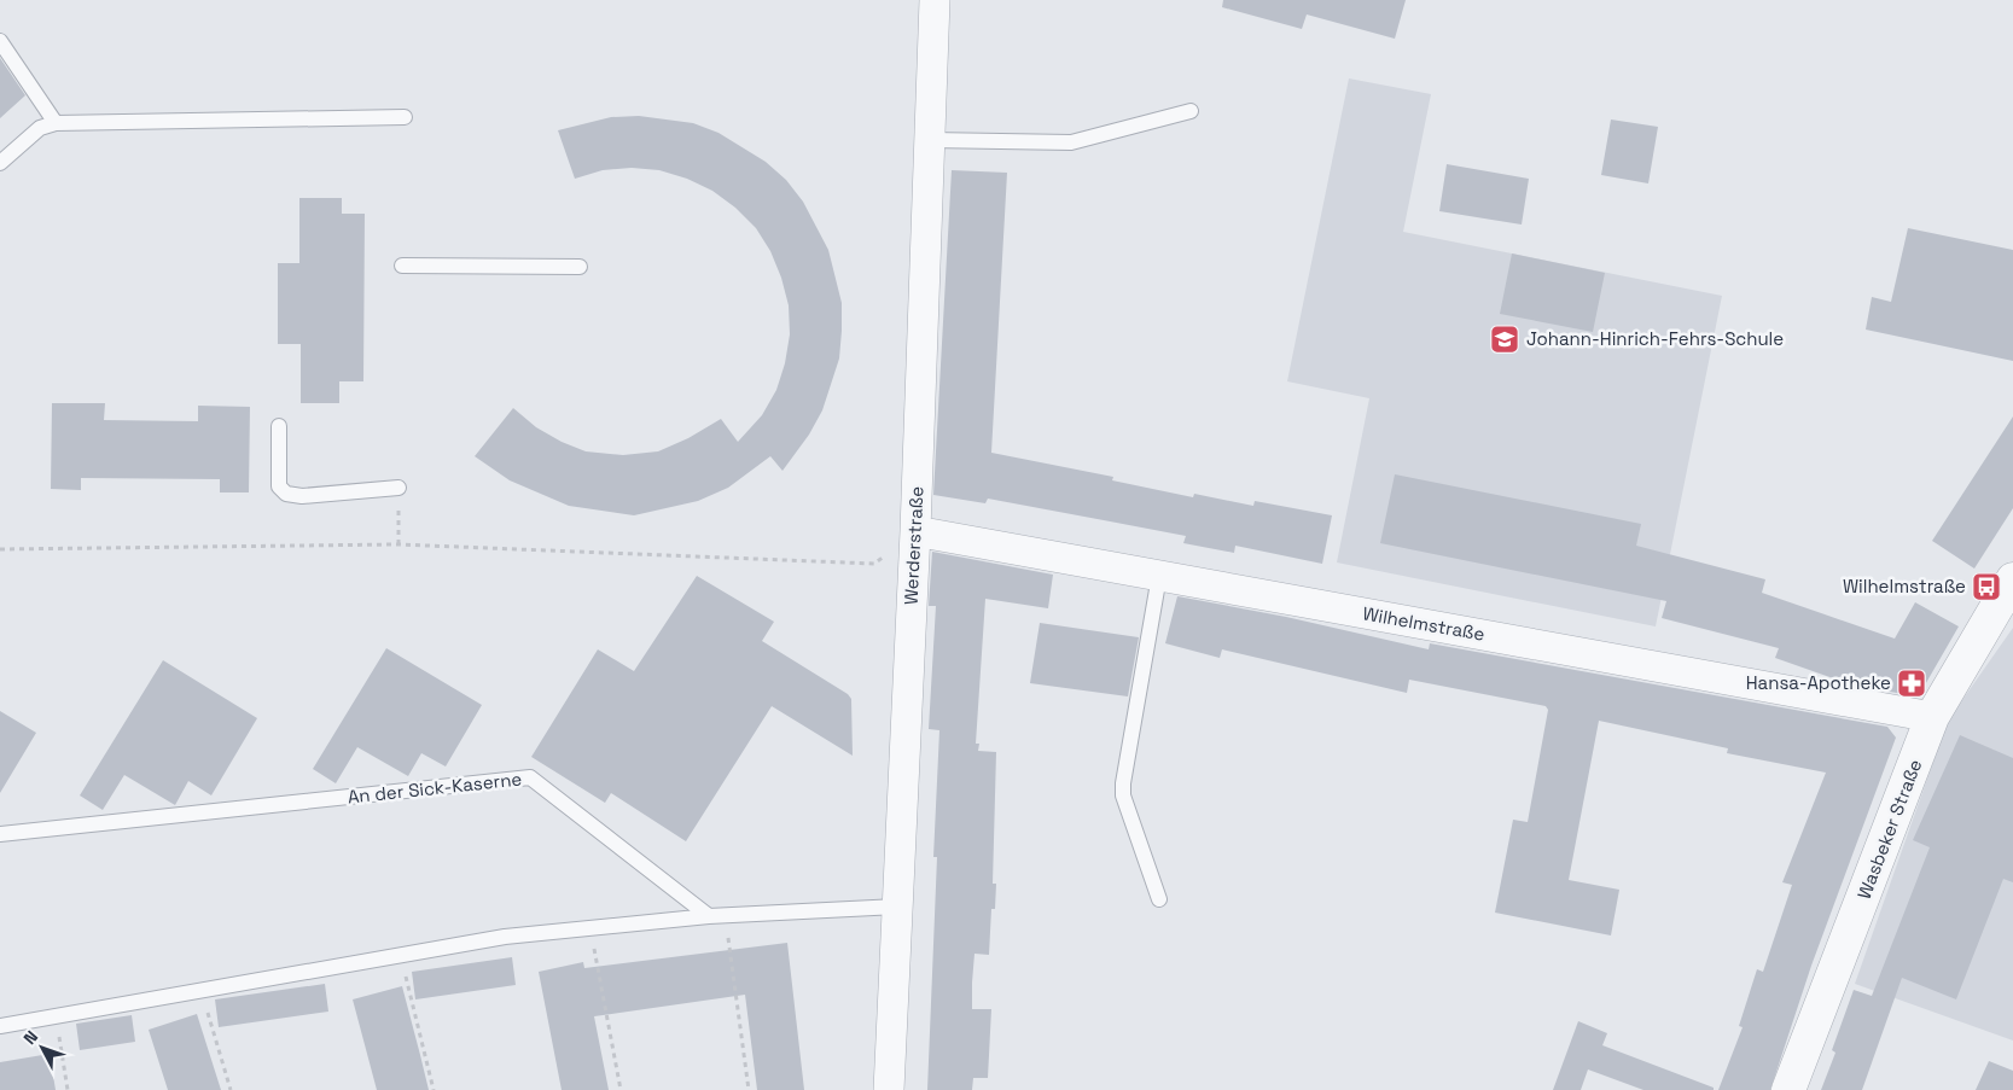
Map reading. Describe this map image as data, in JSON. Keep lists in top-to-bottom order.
{
  "streets": {
    "street": ["Werderstraße", "Wilhelmstraße", "Wasbeker Straße"],
    "lane": ["An der Sick-Kaserne"]
  },
  "crossings": [
    ["Werderstraße", "Wilhelmstraße"],
    ["Wilhelmstraße", "Wasbeker Straße"]
  ],
  "places": {
    "school or university": ["Johann-Hinrich-Fehrs-Schule"],
    "bus stop": ["Wilhelmstraße"],
    "pharmacy": ["Hansa-Apotheke"]
  },
  "north": "top left"
}
